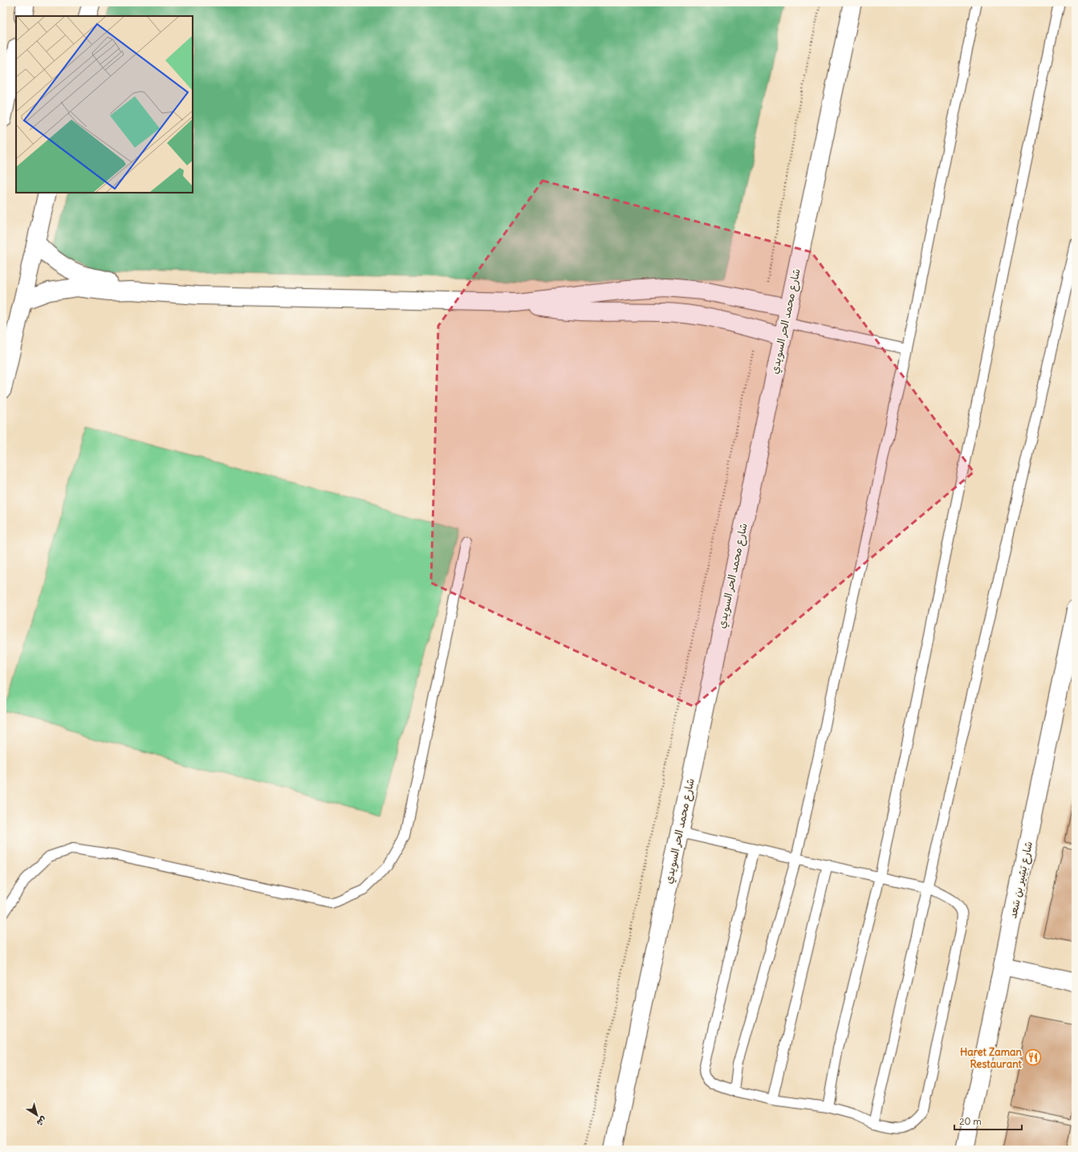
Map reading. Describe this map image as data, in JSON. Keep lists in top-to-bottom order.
{
  "streets": {
    "street": ["شارع محمد الحر السويدي", "شارع بَشِير بن سَعد"]
  },
  "places": {
    "restaurant": ["Haret Zaman Restaurant"]
  },
  "scale_bar": "20 m",
  "north": "bottom right"
}
